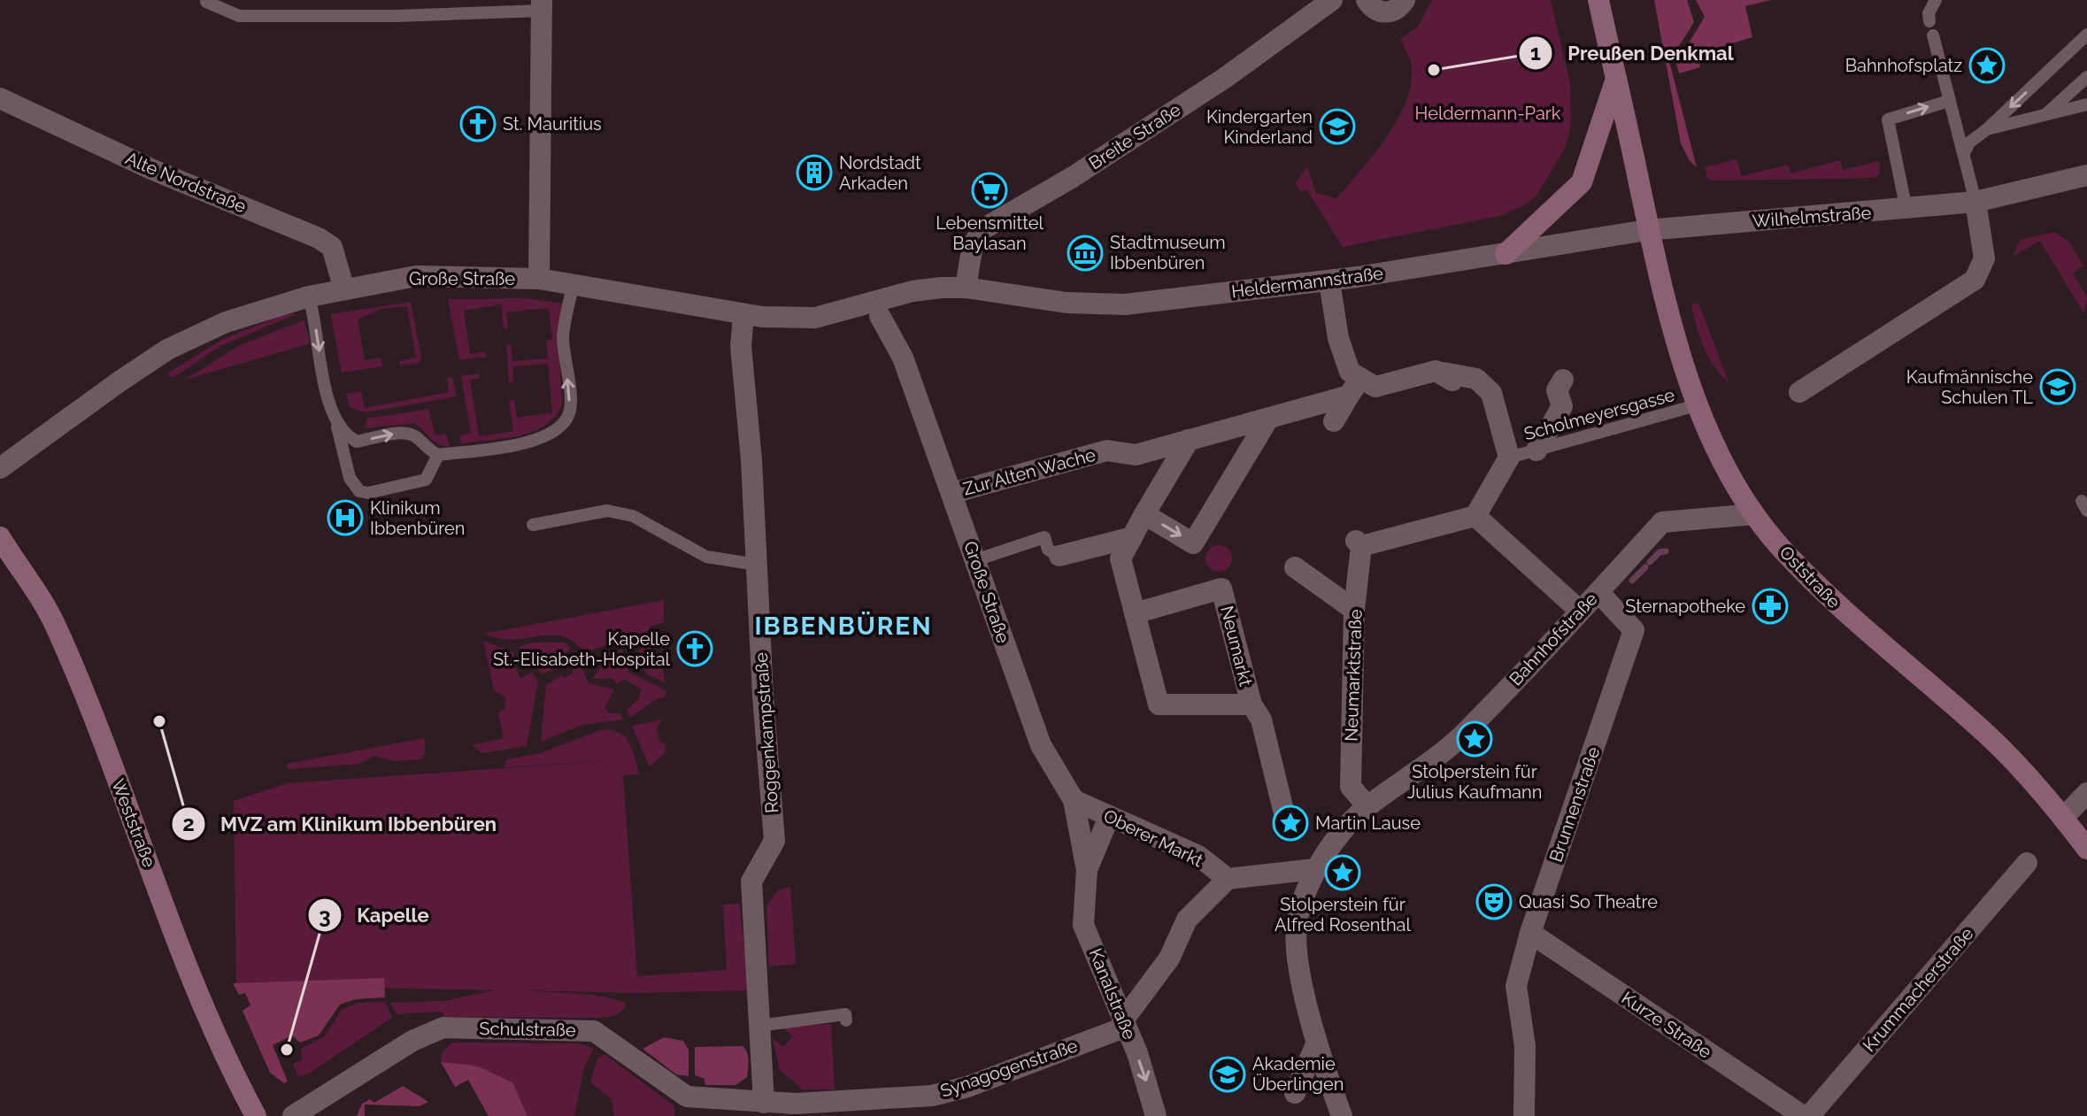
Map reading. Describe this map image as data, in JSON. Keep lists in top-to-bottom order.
{
  "streets": {
    "main road": ["Oststraße", "Weststraße"],
    "street": [
      "Breite Straße",
      "Alte Nordstraße",
      "Wilhelmstraße",
      "Große Straße",
      "Heldermannstraße",
      "Zur Alten Wache",
      "Bahnhofstraße",
      "Neumarkt",
      "Neumarktstraße",
      "Roggenkampstraße",
      "Brunnenstraße",
      "Oberer Markt",
      "Krummacherstraße",
      "Kanalstraße",
      "Kurze Straße",
      "Schulstraße",
      "Synagogenstraße"
    ],
    "lane": ["Scholmeyersgasse"]
  },
  "crossings": [
    ["Breite Straße", "Große Straße"],
    ["Breite Straße", "Heldermannstraße"],
    ["Alte Nordstraße", "Große Straße"],
    ["Wilhelmstraße", "Heldermannstraße"],
    ["Wilhelmstraße", "Oststraße"],
    ["Große Straße", "Heldermannstraße"],
    ["Große Straße", "Zur Alten Wache"],
    ["Große Straße", "Roggenkampstraße"],
    ["Große Straße", "Oberer Markt"],
    ["Große Straße", "Kanalstraße"],
    ["Heldermannstraße", "Oststraße"],
    ["Scholmeyersgasse", "Oststraße"],
    ["Oststraße", "Bahnhofstraße"],
    ["Bahnhofstraße", "Neumarktstraße"],
    ["Bahnhofstraße", "Brunnenstraße"],
    ["Roggenkampstraße", "Schulstraße"],
    ["Roggenkampstraße", "Synagogenstraße"],
    ["Brunnenstraße", "Kurze Straße"],
    ["Kanalstraße", "Synagogenstraße"],
    ["Schulstraße", "Synagogenstraße"]
  ],
  "districts": ["IBBENBÜREN"],
  "parks": ["Heldermann-Park"],
  "places": {
    "place": [
      "Bahnhofsplatz",
      "Stolperstein für Julius Kaufmann",
      "Martin Lause",
      "Stolperstein für Alfred Rosenthal"
    ],
    "other": ["Preußen Denkmal", "MVZ am Klinikum Ibbenbüren", "Kapelle"],
    "church": ["St. Mauritius", "Kapelle St.-Elisabeth-Hospital"],
    "school or university": ["Kindergarten Kinderland", "Kaufmännische Schulen TL", "Akademie Überlingen"],
    "building": ["Nordstadt Arkaden"],
    "supermarket": ["Lebensmittel Baylasan"],
    "museum": ["Stadtmuseum Ibbenbüren"],
    "hospital": ["Klinikum Ibbenbüren"],
    "pharmacy": ["Sternapotheke"],
    "theatre": ["Quasi So Theatre"]
  }
}
